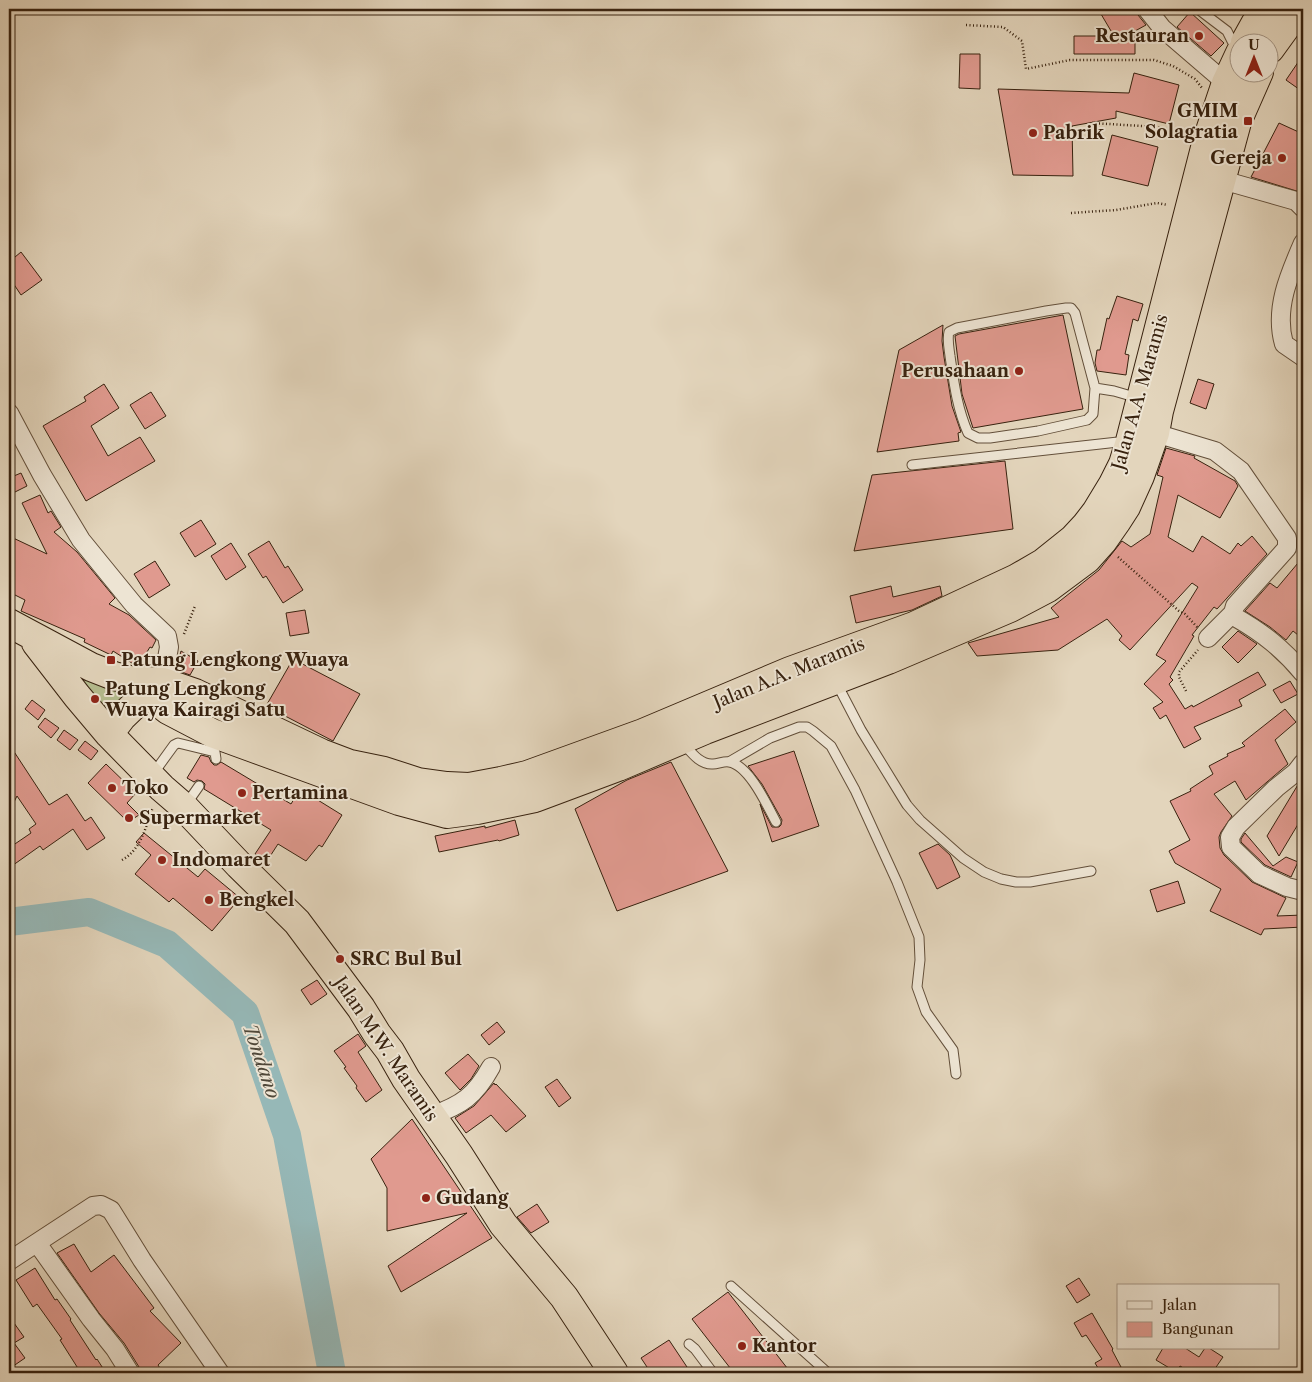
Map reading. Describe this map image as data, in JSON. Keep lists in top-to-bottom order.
{
  "streets": {
    "highway": ["Jalan A.A. Maramis", "Jalan M.W. Maramis"]
  },
  "crossings": [
    ["Jalan A.A. Maramis", "Jalan M.W. Maramis"]
  ],
  "water": ["Tondano"],
  "places": {
    "other": [
      "Restauran",
      "Pabrik",
      "Gereja",
      "Perusahaan",
      "Patung Lengkong Wuaya Kairagi Satu",
      "Toko",
      "Pertamina",
      "Supermarket",
      "Indomaret",
      "Bengkel",
      "SRC Bul Bul",
      "Gudang",
      "Kantor"
    ],
    "transit": ["GMIM Solagratia", "Patung Lengkong Wuaya"]
  },
  "legend": ["Jalan", "Bangunan"],
  "north": "top"
}
